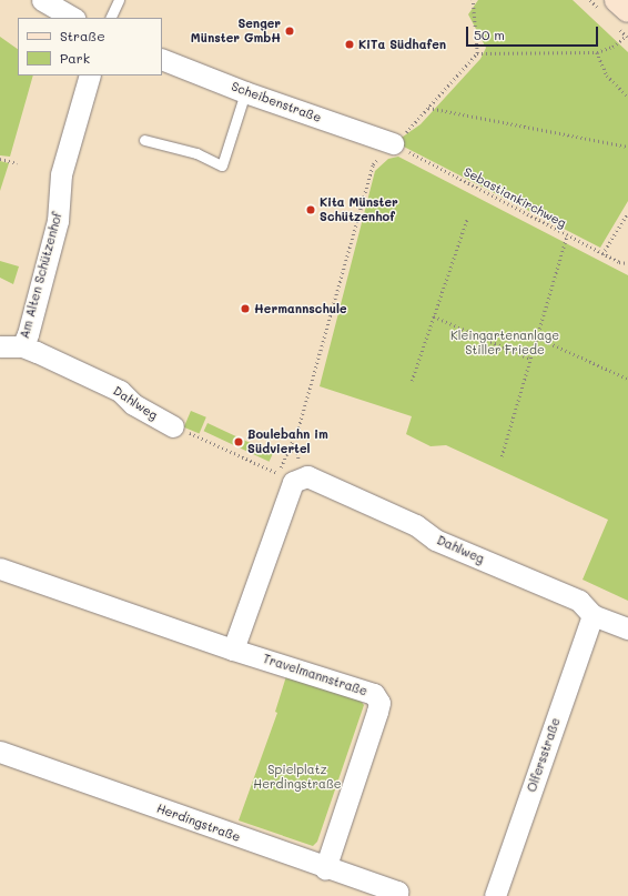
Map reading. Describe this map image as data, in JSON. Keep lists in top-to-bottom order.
{
  "streets": {
    "street": [
      "Scheibenstraße",
      "Am Alten Schützenhof",
      "Dahlweg",
      "Travelmannstraße",
      "Olfersstraße",
      "Herdingstraße"
    ],
    "path": ["Sebastiankirchweg"]
  },
  "crossings": [
    ["Scheibenstraße", "Sebastiankirchweg"],
    ["Am Alten Schützenhof", "Dahlweg"],
    ["Dahlweg", "Olfersstraße"],
    ["Travelmannstraße", "Herdingstraße"]
  ],
  "parks": ["Kleingartenanlage Stiller Friede", "Spielplatz Herdingstraße"],
  "places": [
    "Senger Münster GmbH",
    "KiTa Südhafen",
    "Kita Münster Schützenhof",
    "Hermannschule",
    "Boulebahn im Südviertel"
  ],
  "legend": ["Straße", "Park"],
  "scale_bar": "50 m"
}
